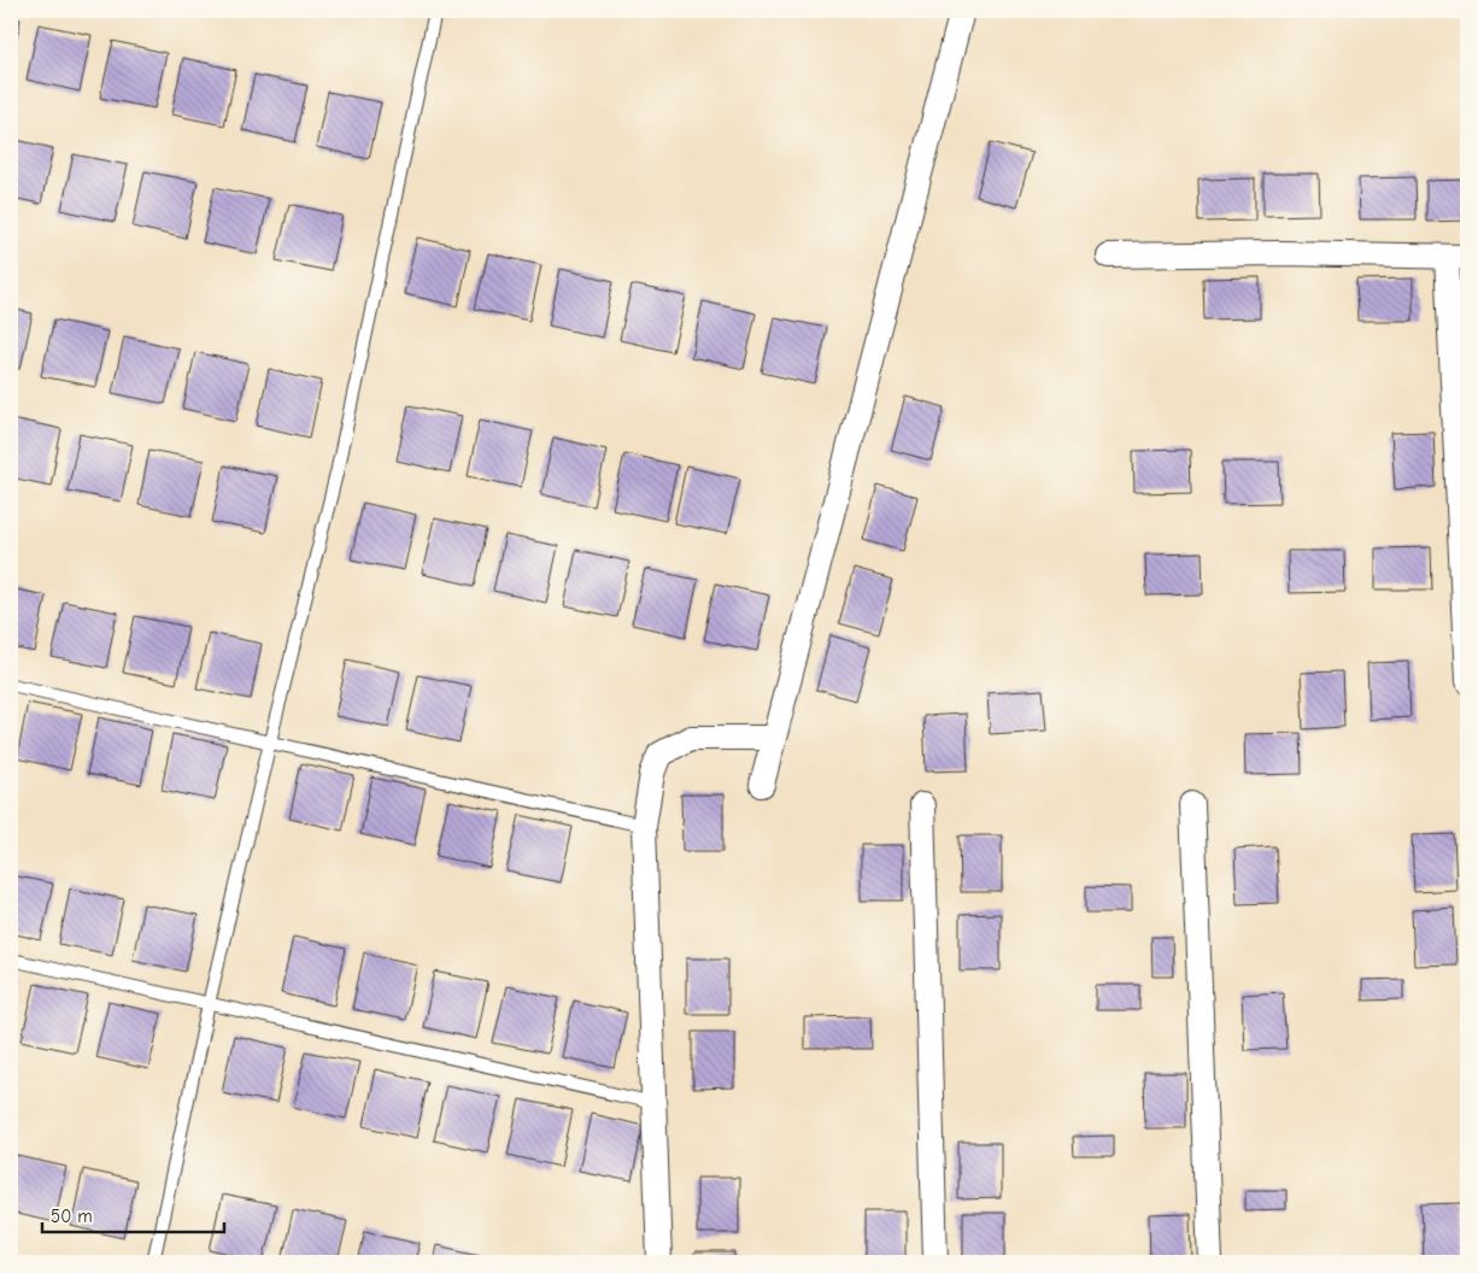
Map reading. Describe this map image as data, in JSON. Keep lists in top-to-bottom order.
{
  "scale_bar": "50 m"
}
